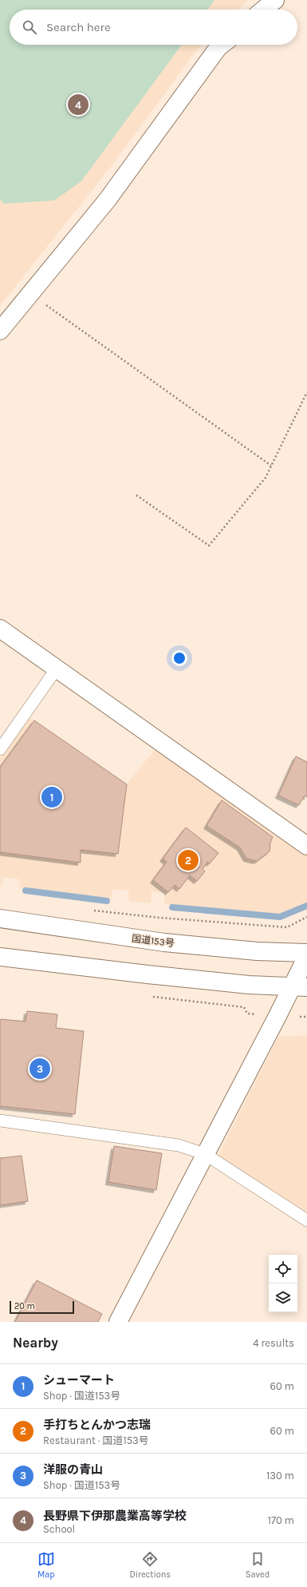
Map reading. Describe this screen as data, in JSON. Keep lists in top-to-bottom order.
{
  "streets": {
    "main road": ["国道153号"]
  },
  "scale_bar": "20 m",
  "page": {
    "search": "Search here",
    "pins": [
      "4",
      "1",
      "2",
      "3"
    ],
    "scale": "20 m",
    "heading": ["Nearby", "4 results"],
    "list": [
      {
        "mark": "1",
        "name": "シューマート",
        "note": "Shop · 国道153号",
        "value": "60 m"
      },
      {
        "mark": "2",
        "name": "手打ちとんかつ志瑞",
        "note": "Restaurant · 国道153号",
        "value": "60 m"
      },
      {
        "mark": "3",
        "name": "洋服の青山",
        "note": "Shop · 国道153号",
        "value": "130 m"
      },
      {
        "mark": "4",
        "name": "長野県下伊那農業高等学校",
        "note": "School",
        "value": "170 m"
      }
    ],
    "nav": ["Map", "Directions", "Saved"]
  }
}
